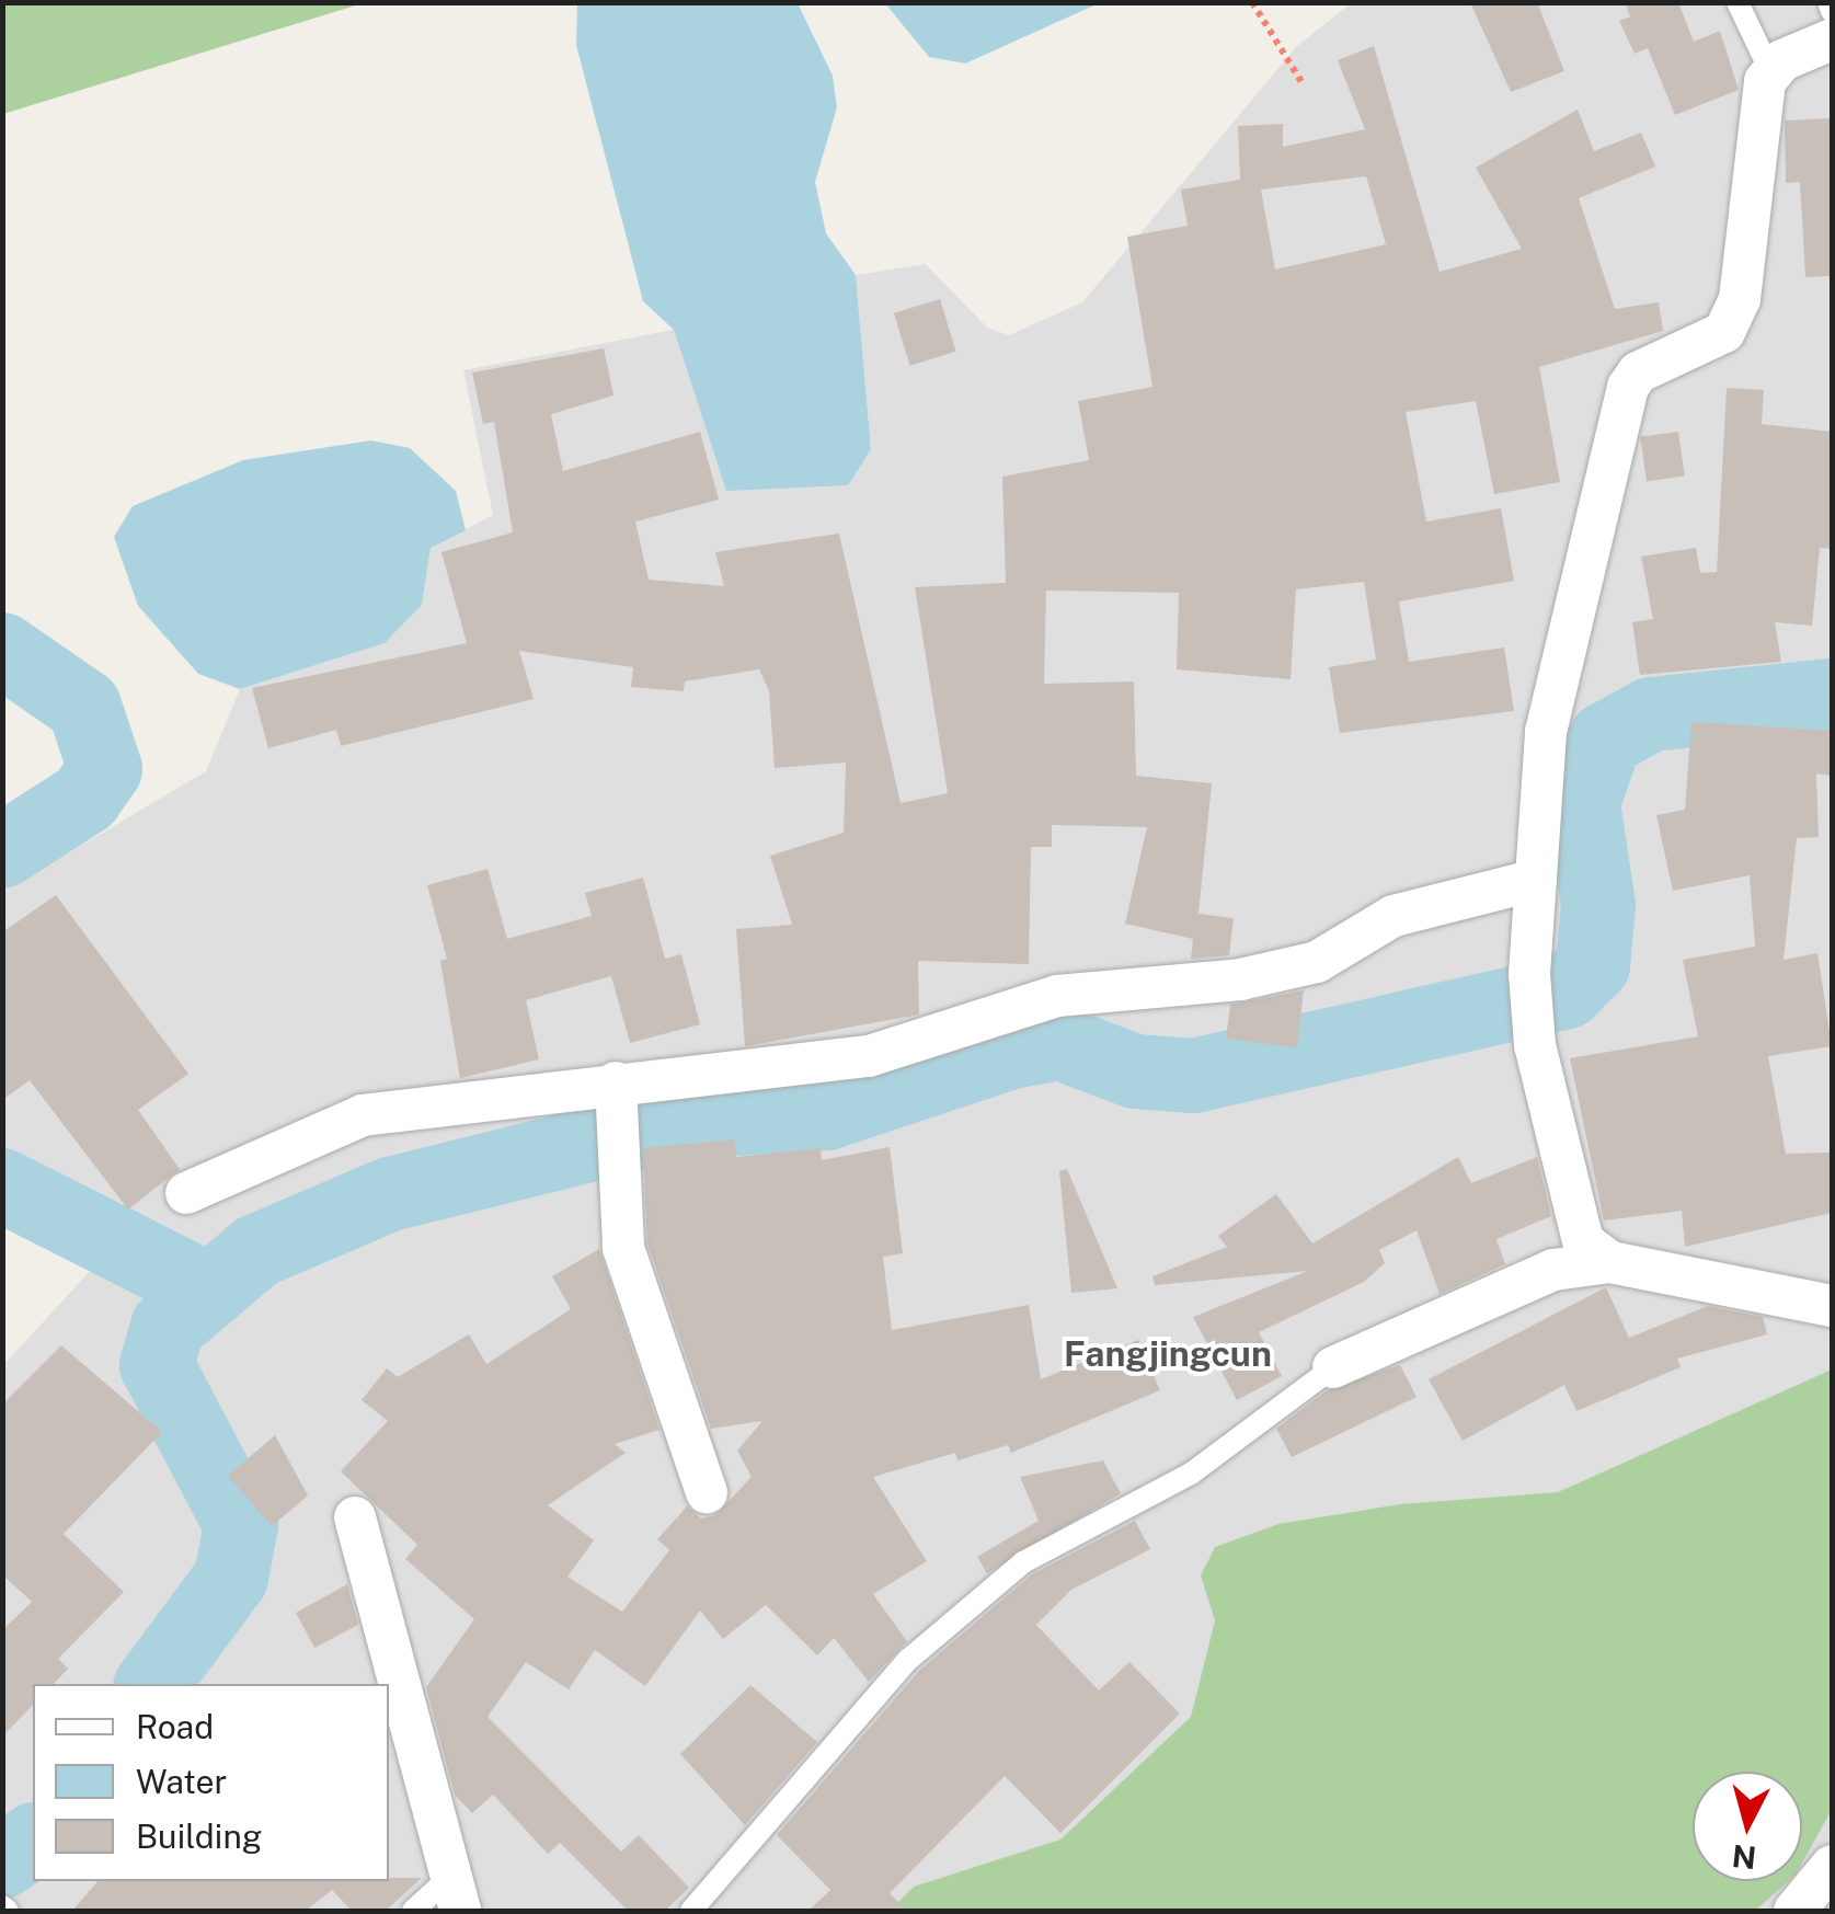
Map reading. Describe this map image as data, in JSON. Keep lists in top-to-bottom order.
{
  "districts": ["Fangjingcun"],
  "legend": ["Road", "Water", "Building"],
  "north": "bottom"
}
